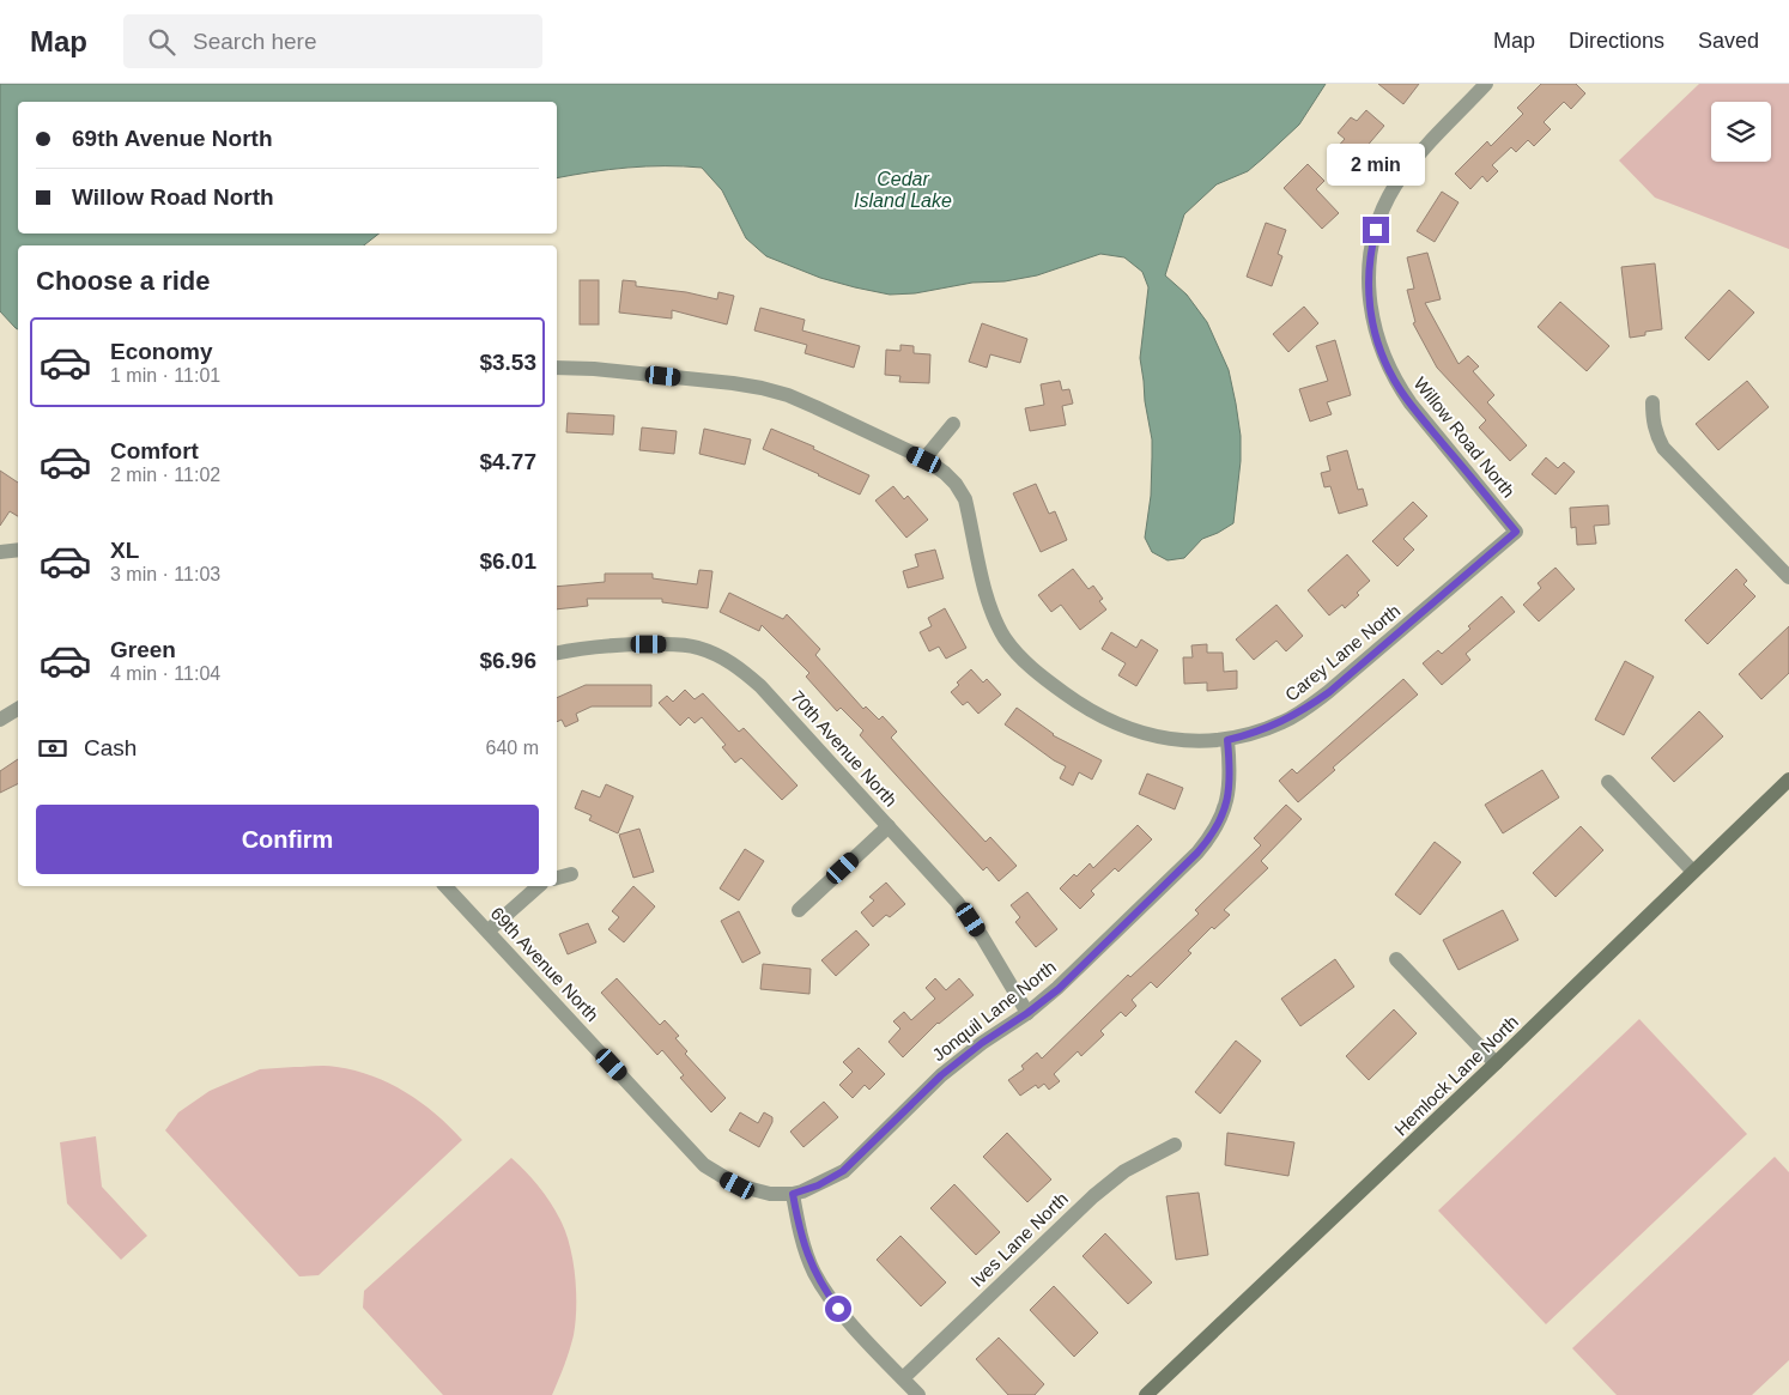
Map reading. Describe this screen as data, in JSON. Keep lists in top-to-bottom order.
{
  "streets": {
    "main road": ["Hemlock Lane North"],
    "street": [
      "Willow Road North",
      "Carey Lane North",
      "70th Avenue North",
      "69th Avenue North",
      "Jonquil Lane North",
      "Ives Lane North"
    ]
  },
  "crossings": [
    ["Willow Road North", "Carey Lane North"],
    ["Carey Lane North", "Jonquil Lane North"],
    ["70th Avenue North", "Jonquil Lane North"],
    ["69th Avenue North", "Jonquil Lane North"]
  ],
  "water": ["Cedar Island Lake"],
  "page": {
    "header": "Map",
    "search": "Search here",
    "nav": ["Map", "Directions", "Saved"],
    "banner": ["69th Avenue North", "Willow Road North"],
    "bubble": "2 min",
    "heading": "Choose a ride",
    "list": [
      {
        "name": "Economy",
        "note": "1 min · 11:01",
        "value": "$3.53"
      },
      {
        "name": "Comfort",
        "note": "2 min · 11:02",
        "value": "$4.77"
      },
      {
        "name": "XL",
        "note": "3 min · 11:03",
        "value": "$6.01"
      },
      {
        "name": "Green",
        "note": "4 min · 11:04",
        "value": "$6.96"
      }
    ],
    "pay": ["Cash", "640 m"],
    "buttons": "Confirm"
  }
}
